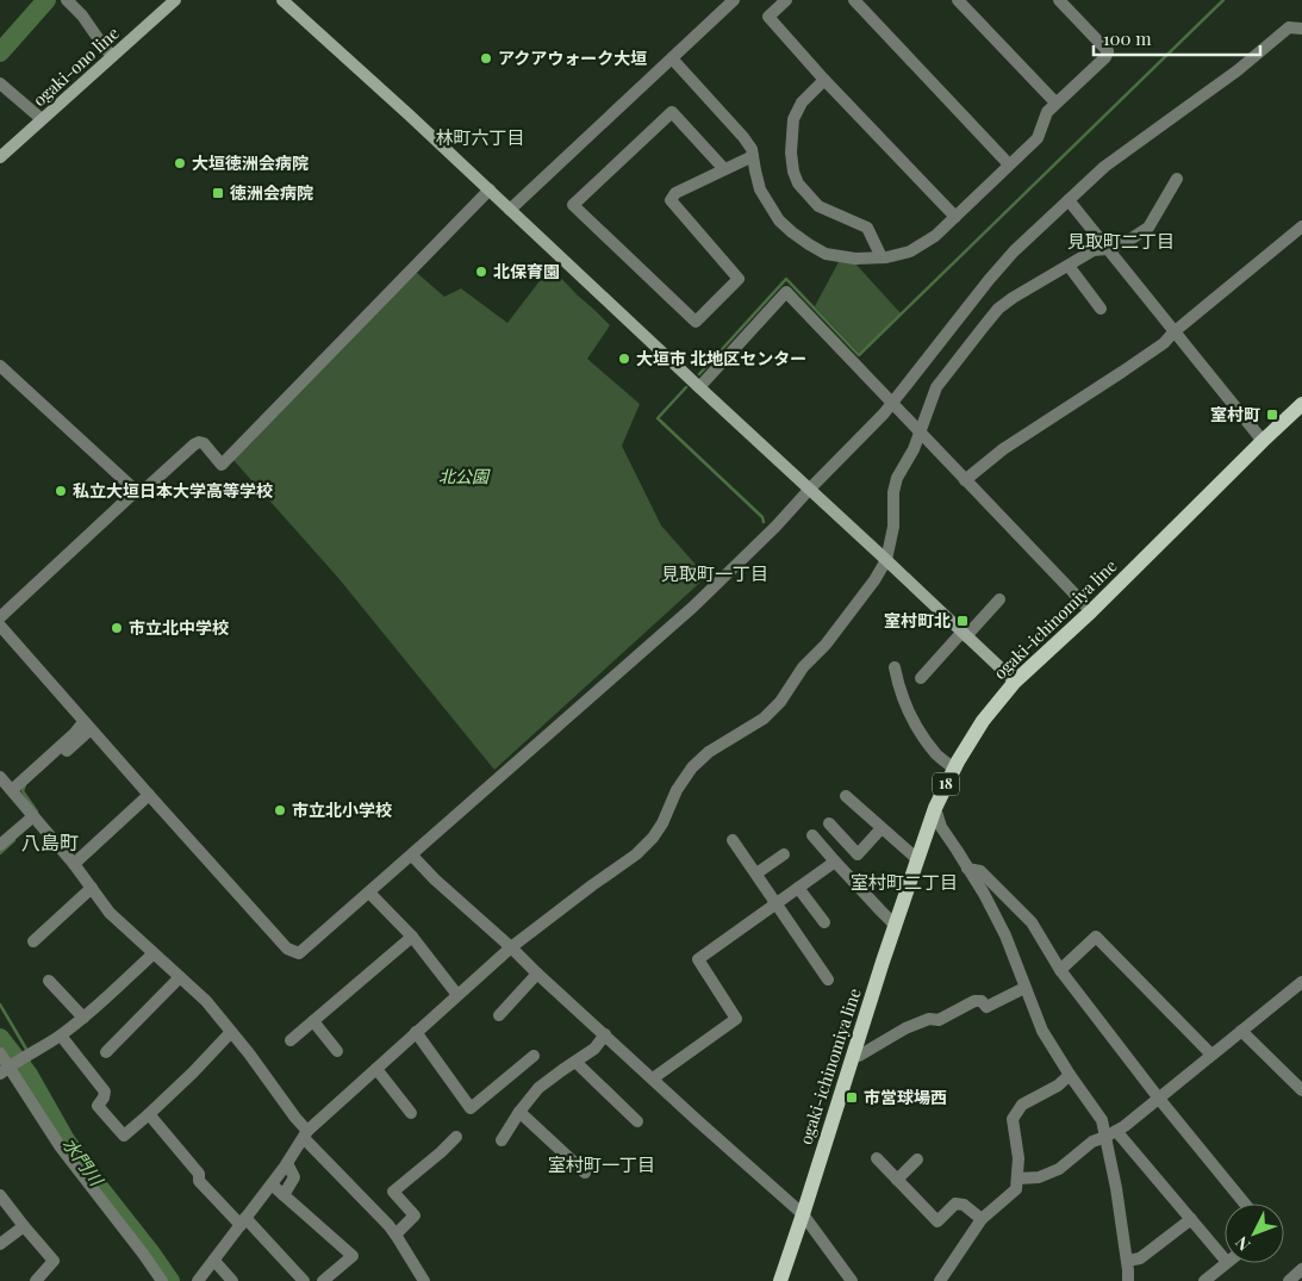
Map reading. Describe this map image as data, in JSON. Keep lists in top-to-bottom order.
{
  "streets": {
    "main road": ["ogaki-ichinomiya line", "18"],
    "street": ["ogaki-ono line"]
  },
  "districts": [
    "林町六丁目",
    "見取町二丁目",
    "見取町一丁目",
    "八島町",
    "室村町二丁目",
    "室村町一丁目"
  ],
  "water": ["水門川"],
  "parks": ["北公園"],
  "places": {
    "other": [
      "アクアウォーク大垣",
      "大垣徳洲会病院",
      "北保育園",
      "大垣市 北地区センター",
      "私立大垣日本大学高等学校",
      "市立北中学校",
      "市立北小学校"
    ],
    "transit": [
      "徳洲会病院",
      "室村町",
      "室村町北",
      "市営球場西"
    ]
  },
  "scale_bar": "100 m",
  "north": "bottom left"
}
